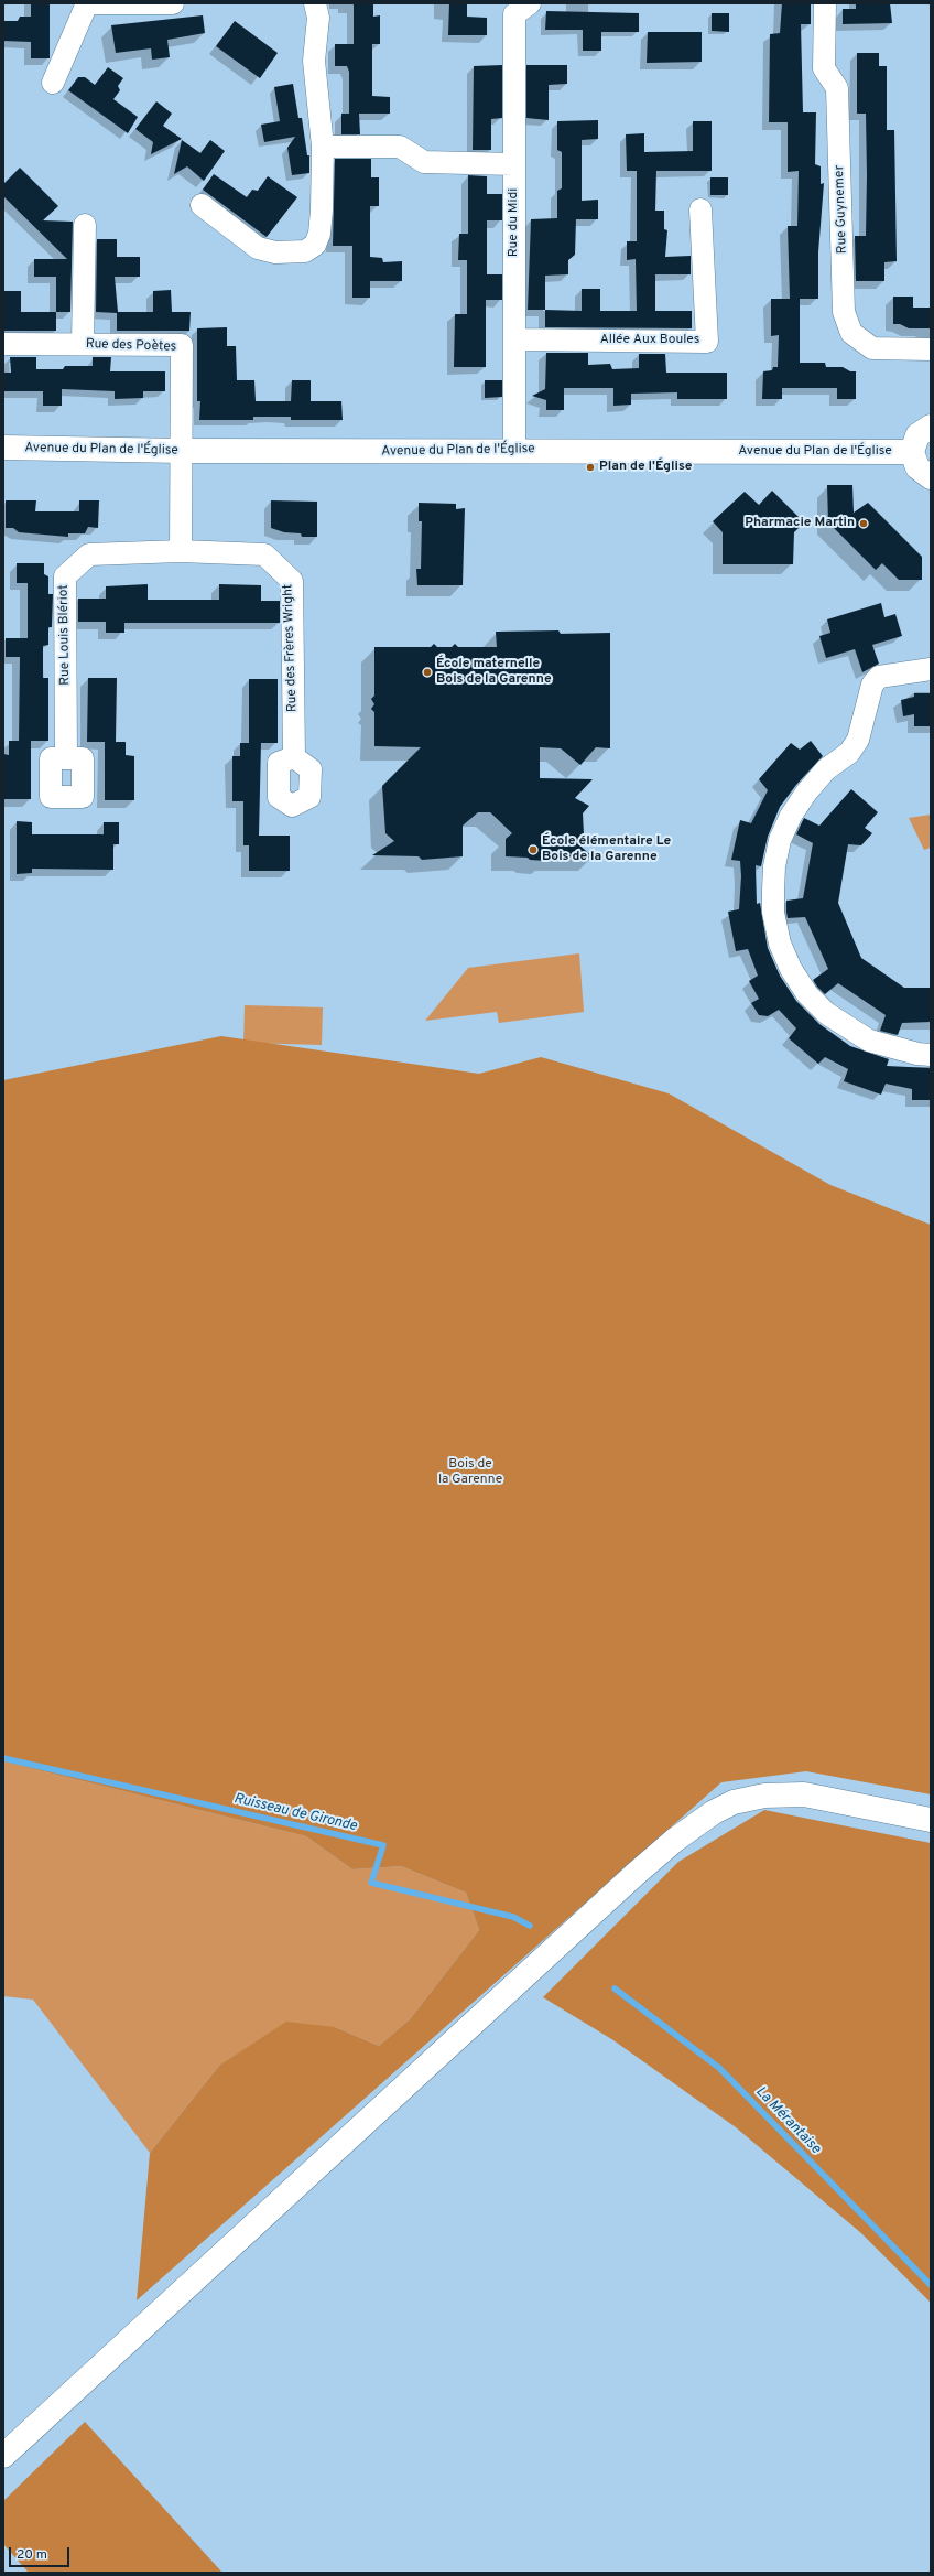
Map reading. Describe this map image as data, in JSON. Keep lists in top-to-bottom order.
{
  "streets": {
    "main road": ["Avenue du Plan de l'Église"],
    "street": [
      "Rue Guynemer",
      "Rue du Midi",
      "Allée Aux Boules",
      "Rue des Poètes",
      "Rue Louis Blériot",
      "Rue des Frères Wright"
    ]
  },
  "crossings": [
    ["Rue du Midi", "Allée Aux Boules"],
    ["Rue du Midi", "Avenue du Plan de l'Église"],
    ["Rue des Poètes", "Avenue du Plan de l'Église"],
    ["Rue Louis Blériot", "Rue des Frères Wright"]
  ],
  "water": ["Ruisseau de Gironde", "La Mérantaise"],
  "parks": ["Bois de la Garenne"],
  "places": [
    "Plan de l'Église",
    "Pharmacie Martin",
    "École maternelle Bois de la Garenne",
    "École élémentaire Le Bois de la Garenne"
  ],
  "scale_bar": "20 m"
}
